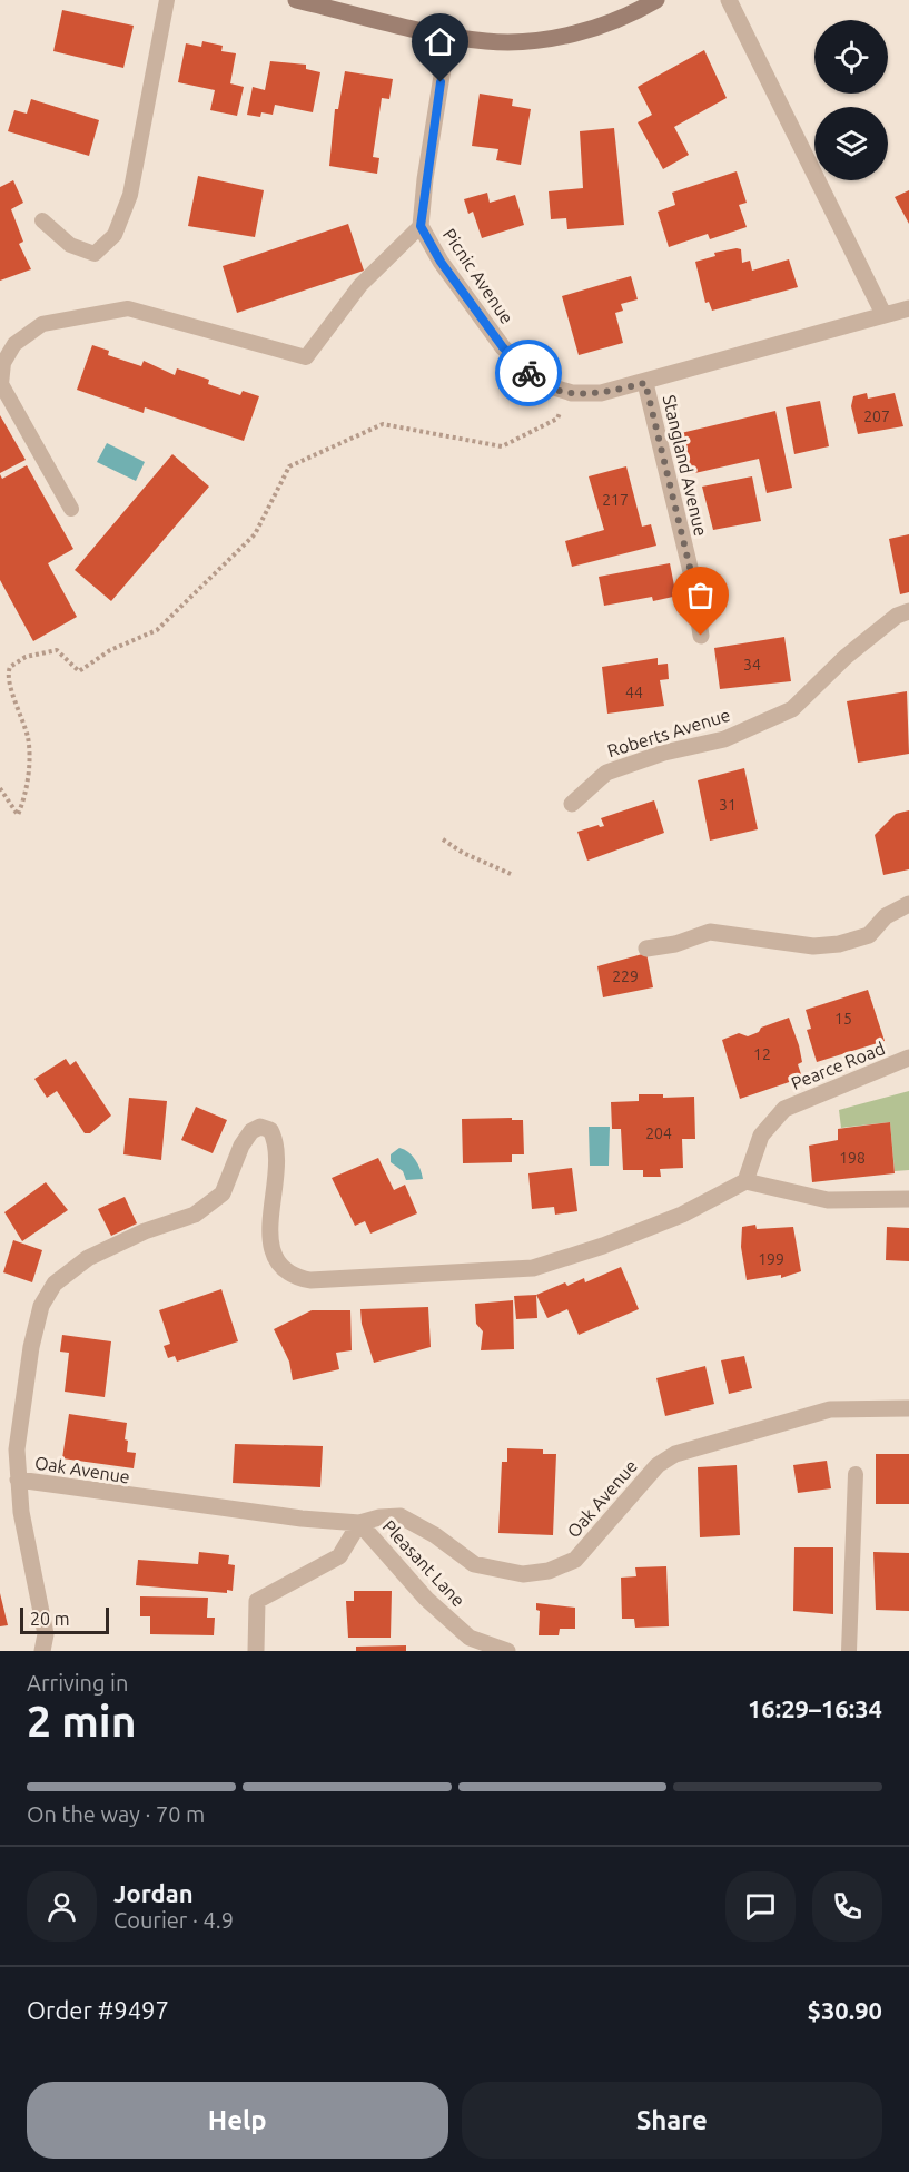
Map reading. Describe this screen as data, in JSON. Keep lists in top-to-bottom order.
{
  "streets": {
    "street": [
      "Picnic Avenue",
      "Stangland Avenue",
      "Roberts Avenue",
      "Pearce Road",
      "Oak Avenue",
      "Pleasant Lane"
    ]
  },
  "crossings": [
    ["Picnic Avenue", "Stangland Avenue"],
    ["Oak Avenue", "Pleasant Lane"]
  ],
  "house_numbers": [
    "207",
    "217",
    "34",
    "44",
    "31",
    "229",
    "15",
    "12",
    "204",
    "198",
    "199"
  ],
  "scale_bar": "20 m",
  "page": {
    "scale": "20 m",
    "heading": ["2 min", "Arriving in", "16:29–16:34"],
    "panel": [
      "Jordan",
      "Courier · 4.9",
      "Order #9497",
      "$30.90"
    ],
    "bar": "On the way · 70 m",
    "buttons": ["Help", "Share"]
  }
}
